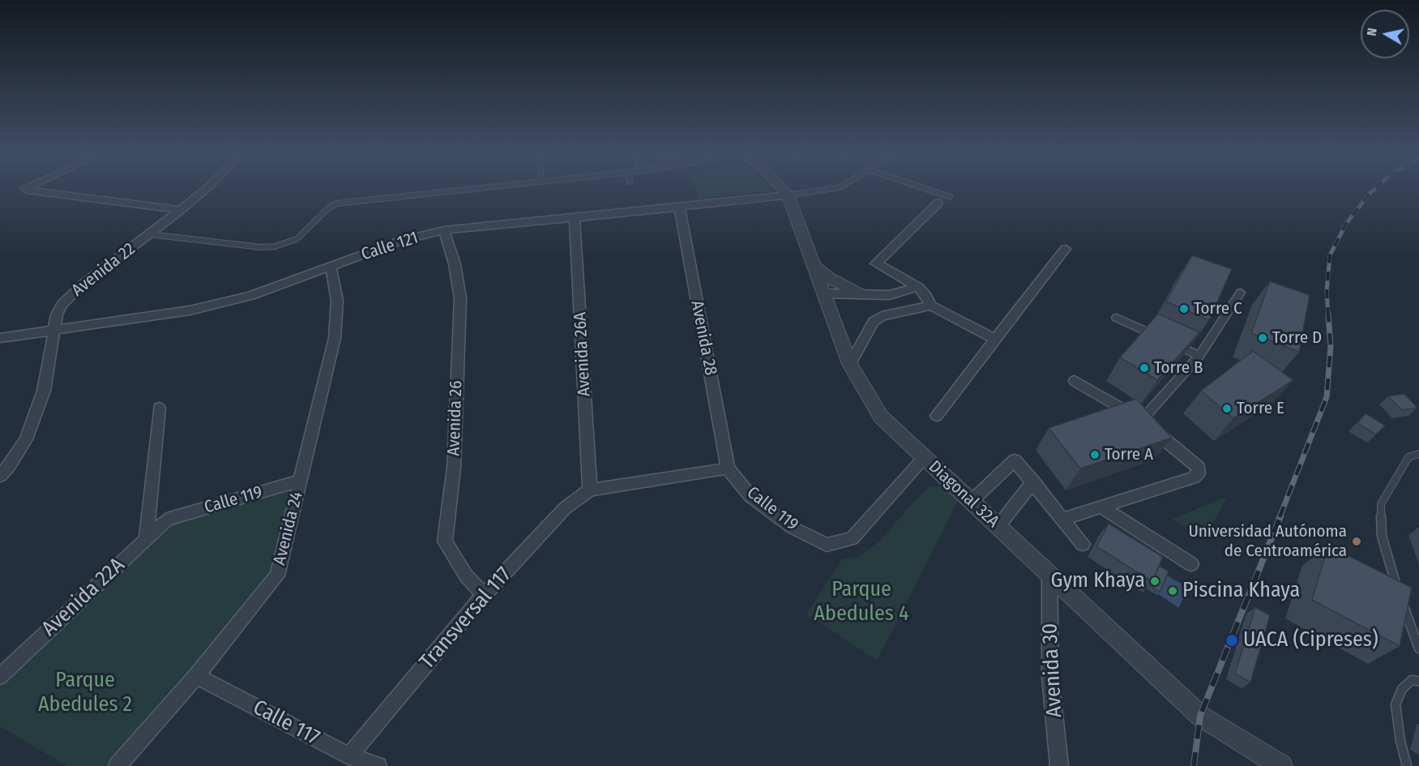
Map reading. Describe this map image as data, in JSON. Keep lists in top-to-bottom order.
{
  "streets": {
    "street": [
      "Calle 121",
      "Avenida 22",
      "Avenida 28",
      "Avenida 26A",
      "Avenida 26",
      "Diagonal 32A",
      "Calle 119",
      "Avenida 24",
      "Avenida 22A",
      "Transversal 117",
      "Avenida 30",
      "Calle 117"
    ]
  },
  "crossings": [
    ["Calle 121", "Avenida 22"],
    ["Calle 121", "Avenida 28"],
    ["Calle 121", "Avenida 26A"],
    ["Calle 121", "Avenida 26"],
    ["Calle 121", "Diagonal 32A"],
    ["Calle 121", "Avenida 24"],
    ["Avenida 28", "Calle 119"],
    ["Avenida 26A", "Transversal 117"],
    ["Avenida 26", "Transversal 117"],
    ["Diagonal 32A", "Calle 119"],
    ["Diagonal 32A", "Avenida 30"],
    ["Calle 119", "Avenida 24"],
    ["Calle 119", "Avenida 22A"],
    ["Avenida 24", "Calle 117"],
    ["Transversal 117", "Calle 117"]
  ],
  "parks": ["Parque Abedules 4", "Parque Abedules 2"],
  "places": [
    "Torre C",
    "Torre D",
    "Torre B",
    "Torre E",
    "Torre A",
    "Universidad Autónoma de Centroamérica",
    "Gym Khaya",
    "Piscina Khaya",
    "UACA (Cipreses)"
  ],
  "north": "left"
}
